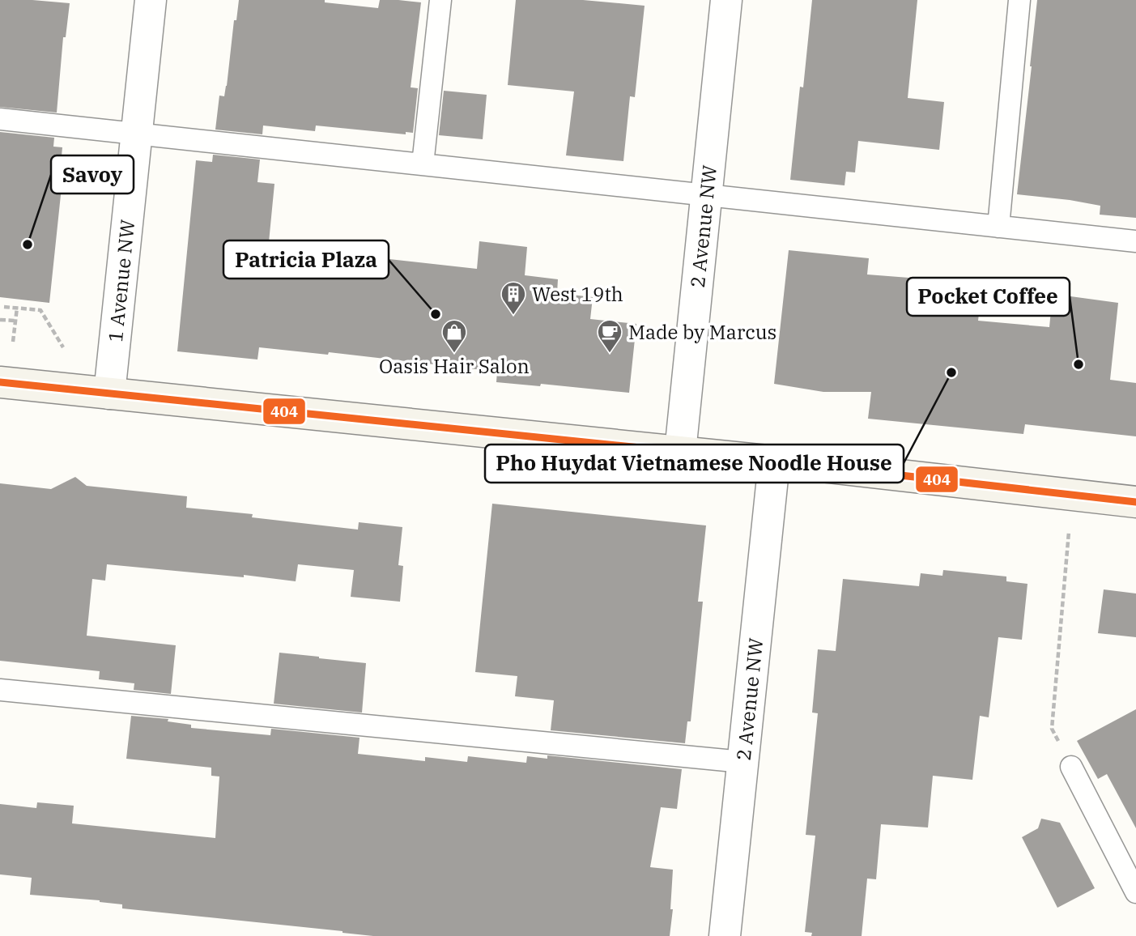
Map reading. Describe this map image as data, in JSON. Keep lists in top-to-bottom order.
{
  "streets": {
    "street": ["2 Avenue NW", "1 Avenue NW"]
  },
  "places": {
    "other": [
      "Savoy",
      "Patricia Plaza",
      "Pocket Coffee",
      "Pho Huydat Vietnamese Noodle House"
    ],
    "building": ["West 19th"],
    "shop": ["Oasis Hair Salon"],
    "cafe": ["Made by Marcus"]
  },
  "lines": ["transit line 404"]
}
